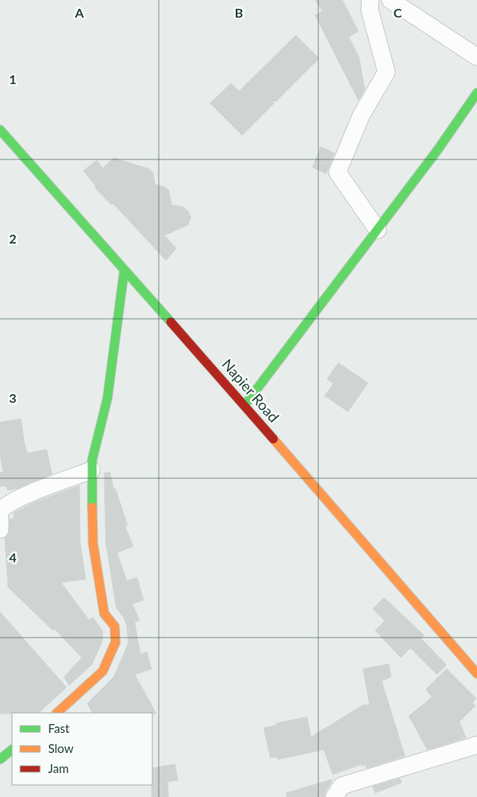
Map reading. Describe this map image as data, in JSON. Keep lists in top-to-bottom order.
{
  "streets": {
    "street": ["Napier Road"]
  },
  "legend": ["Fast", "Slow", "Jam"],
  "grid": {
    "columns": ["A", "B", "C"],
    "rows": [
      "1",
      "2",
      "3",
      "4"
    ]
  }
}
